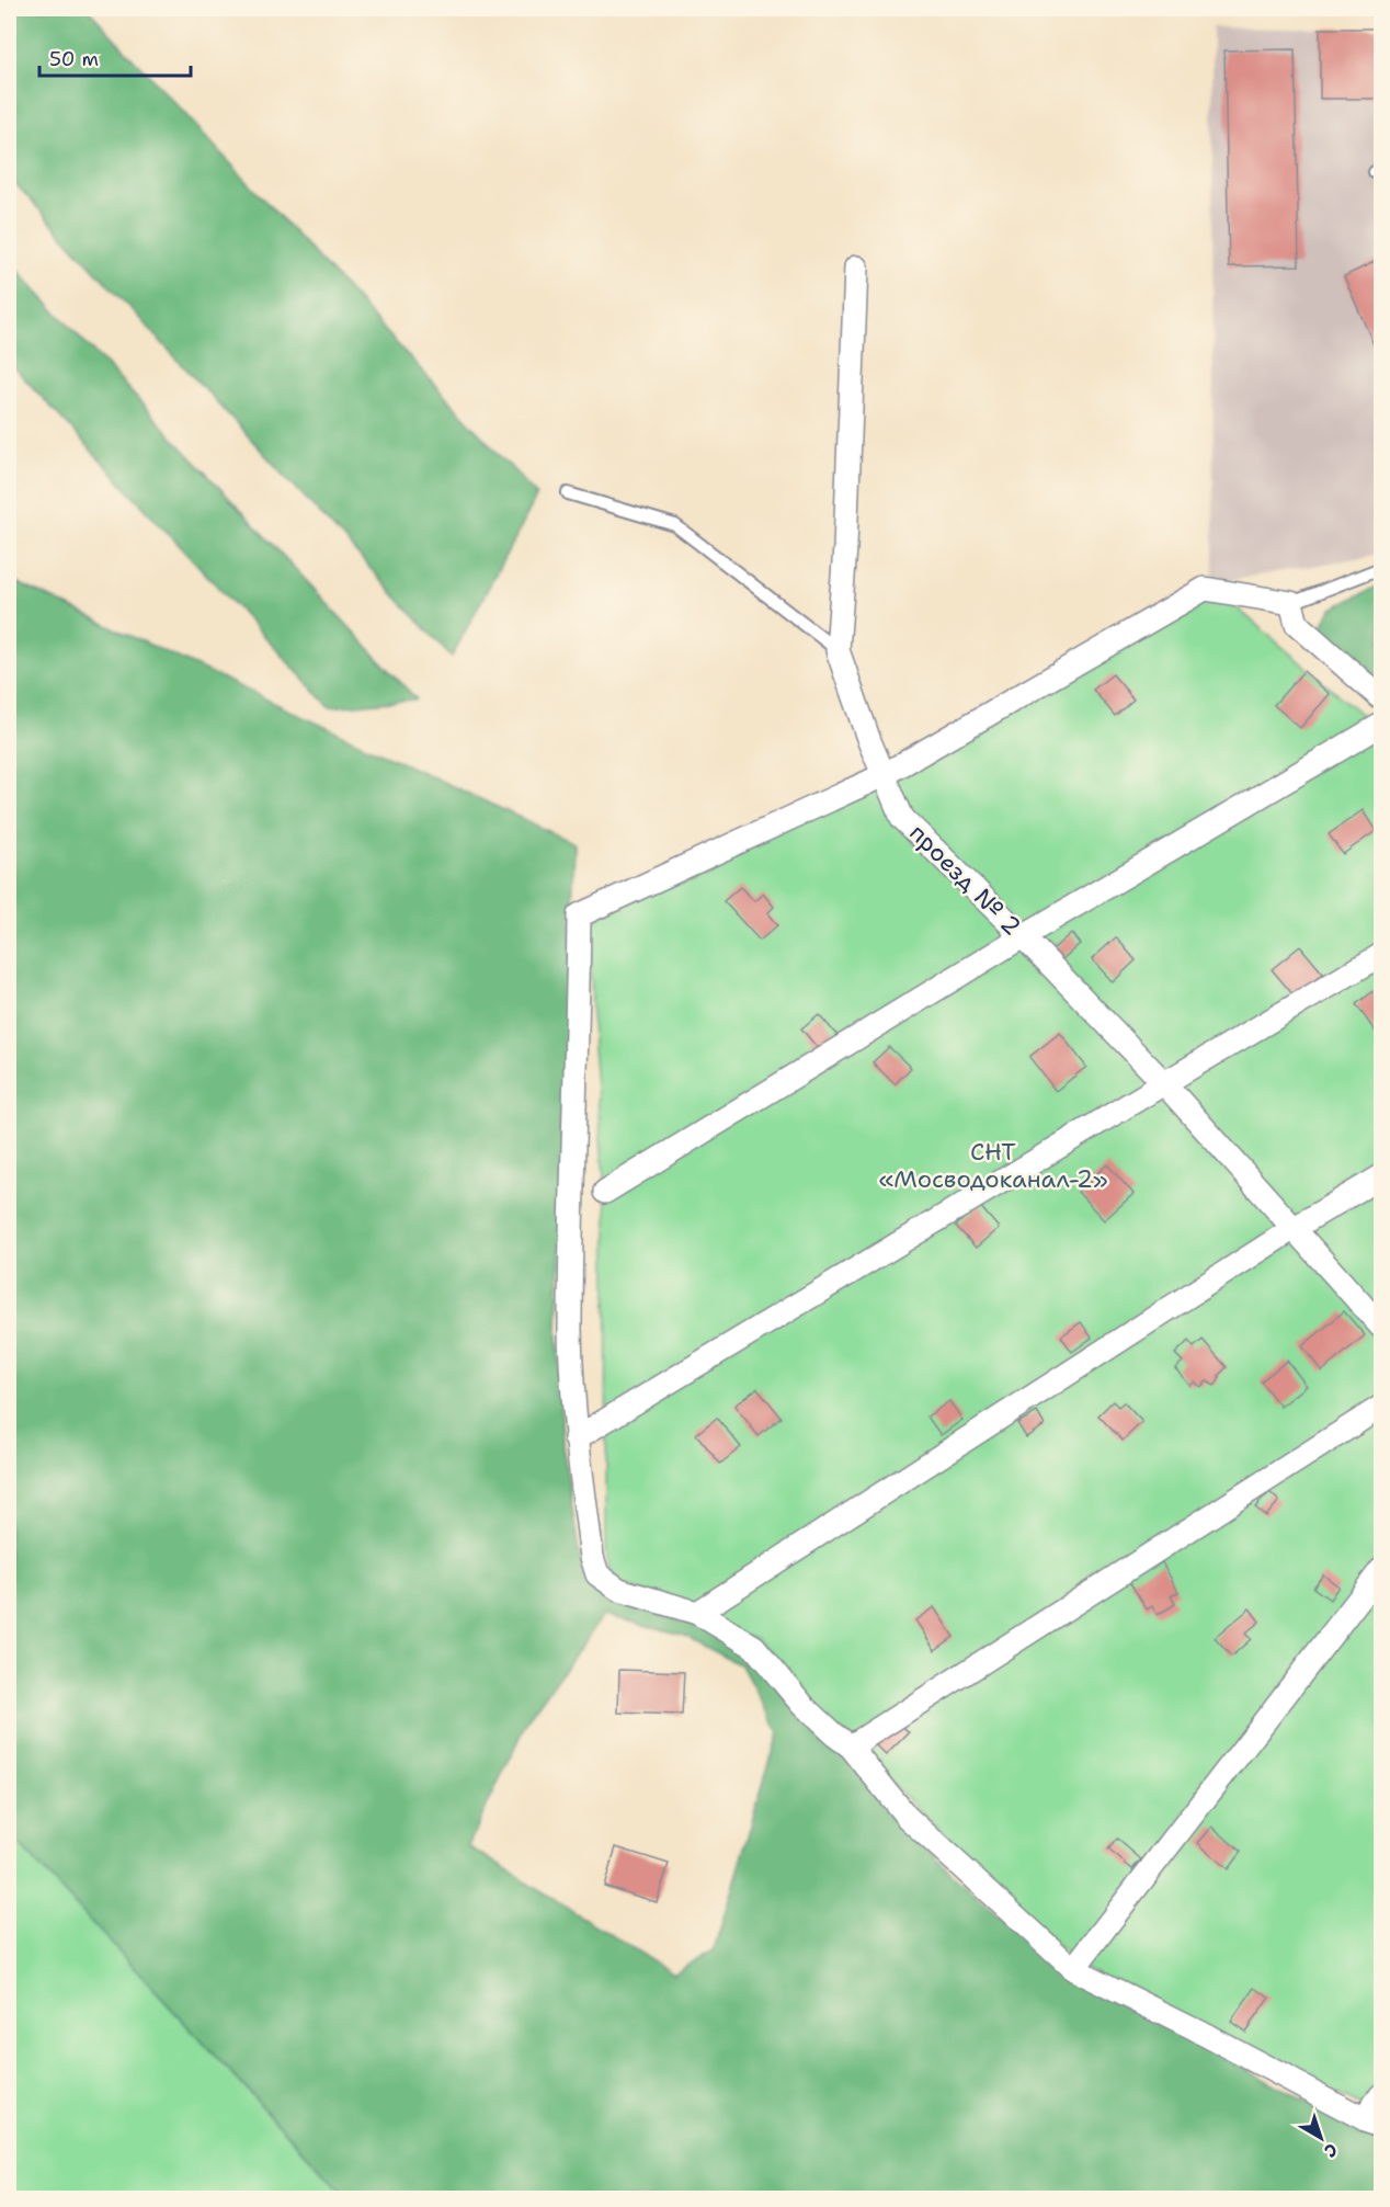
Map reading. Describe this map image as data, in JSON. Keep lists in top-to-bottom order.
{
  "streets": {
    "street": ["проезд № 2"]
  },
  "parks": ["СНТ «Мосводоканал-2»"],
  "scale_bar": "50 m",
  "north": "bottom right"
}
